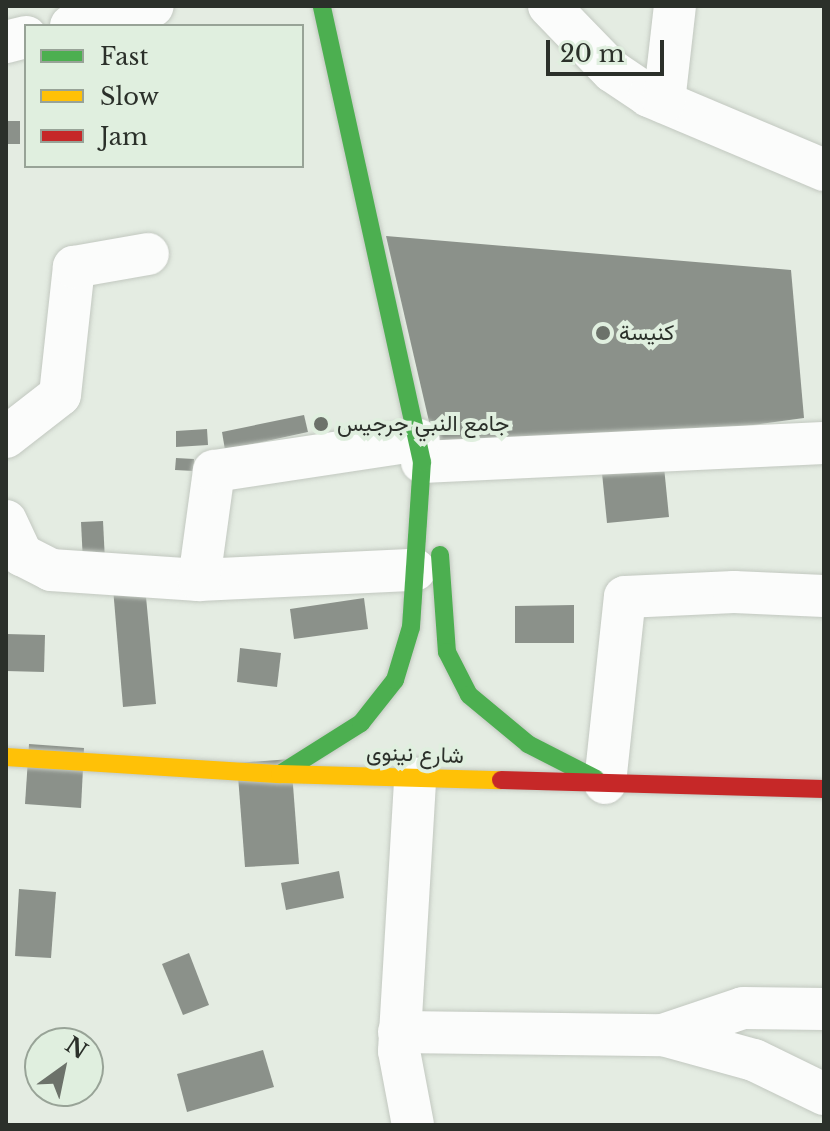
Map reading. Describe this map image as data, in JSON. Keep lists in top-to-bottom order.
{
  "streets": {
    "street": ["شارع نينوى"]
  },
  "places": ["كنيسة", "جامع النبي جرجيس"],
  "legend": ["Fast", "Slow", "Jam"],
  "scale_bar": "20 m",
  "north": "top right"
}
